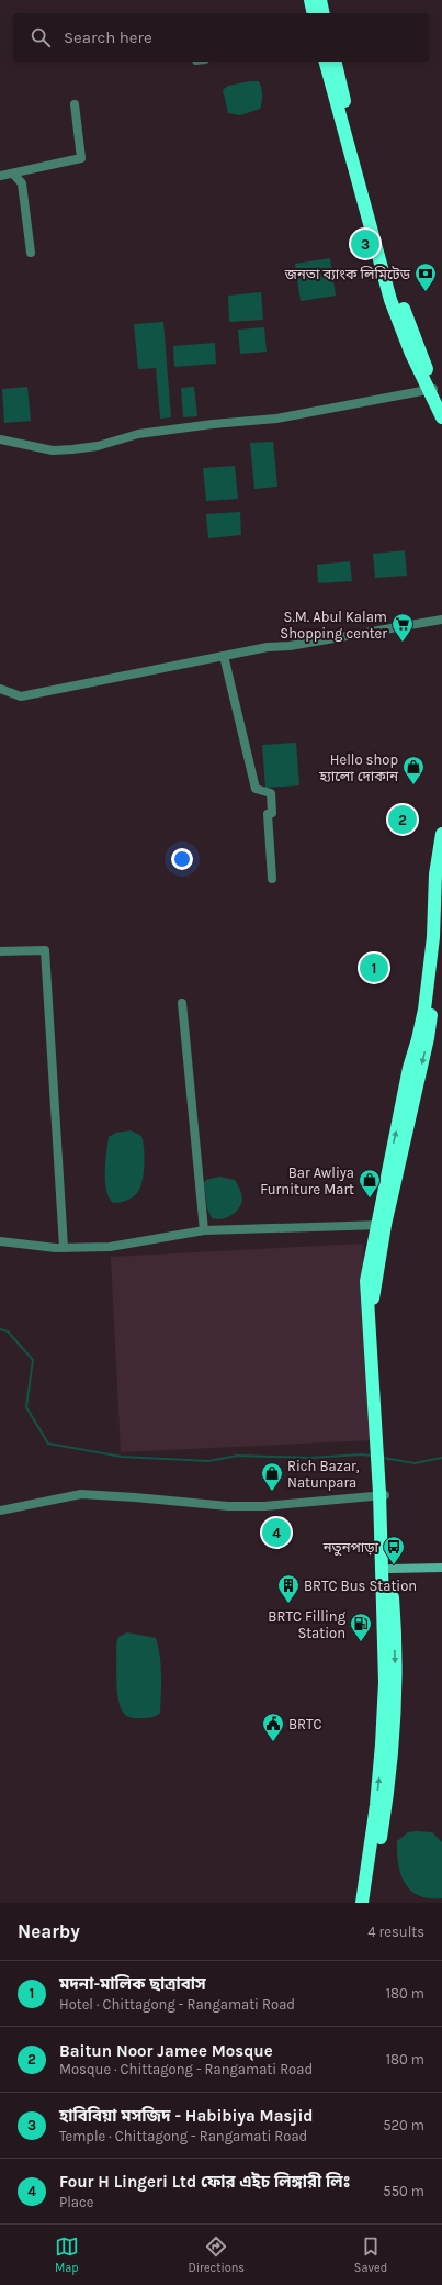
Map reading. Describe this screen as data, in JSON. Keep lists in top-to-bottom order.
{
  "places": {
    "bank": ["জনতা ব্যাংক লিমিটেড"],
    "supermarket": ["S.M. Abul Kalam Shopping center"],
    "shop": ["Hello shop হ্যালো দোকান", "Bar Awliya Furniture Mart", "Rich Bazar, Natunpara"],
    "bus stop": ["নতুনপাড়া"],
    "building": ["BRTC Bus Station"],
    "fuel station": ["BRTC Filling Station"],
    "public building": ["BRTC"]
  },
  "page": {
    "search": "Search here",
    "pins": [
      "3",
      "2",
      "1",
      "4"
    ],
    "heading": ["Nearby", "4 results"],
    "list": [
      {
        "mark": "1",
        "name": "মদনা-মালিক ছাত্রাবাস",
        "note": "Hotel · Chittagong - Rangamati Road",
        "value": "180 m"
      },
      {
        "mark": "2",
        "name": "Baitun Noor Jamee Mosque",
        "note": "Mosque · Chittagong - Rangamati Road",
        "value": "180 m"
      },
      {
        "mark": "3",
        "name": "হাবিবিয়া মসজিদ - Habibiya Masjid",
        "note": "Temple · Chittagong - Rangamati Road",
        "value": "520 m"
      },
      {
        "mark": "4",
        "name": "Four H Lingeri Ltd ফোর এইচ লিঙ্গারী লিঃ",
        "note": "Place",
        "value": "550 m"
      }
    ],
    "nav": ["Map", "Directions", "Saved"]
  }
}
